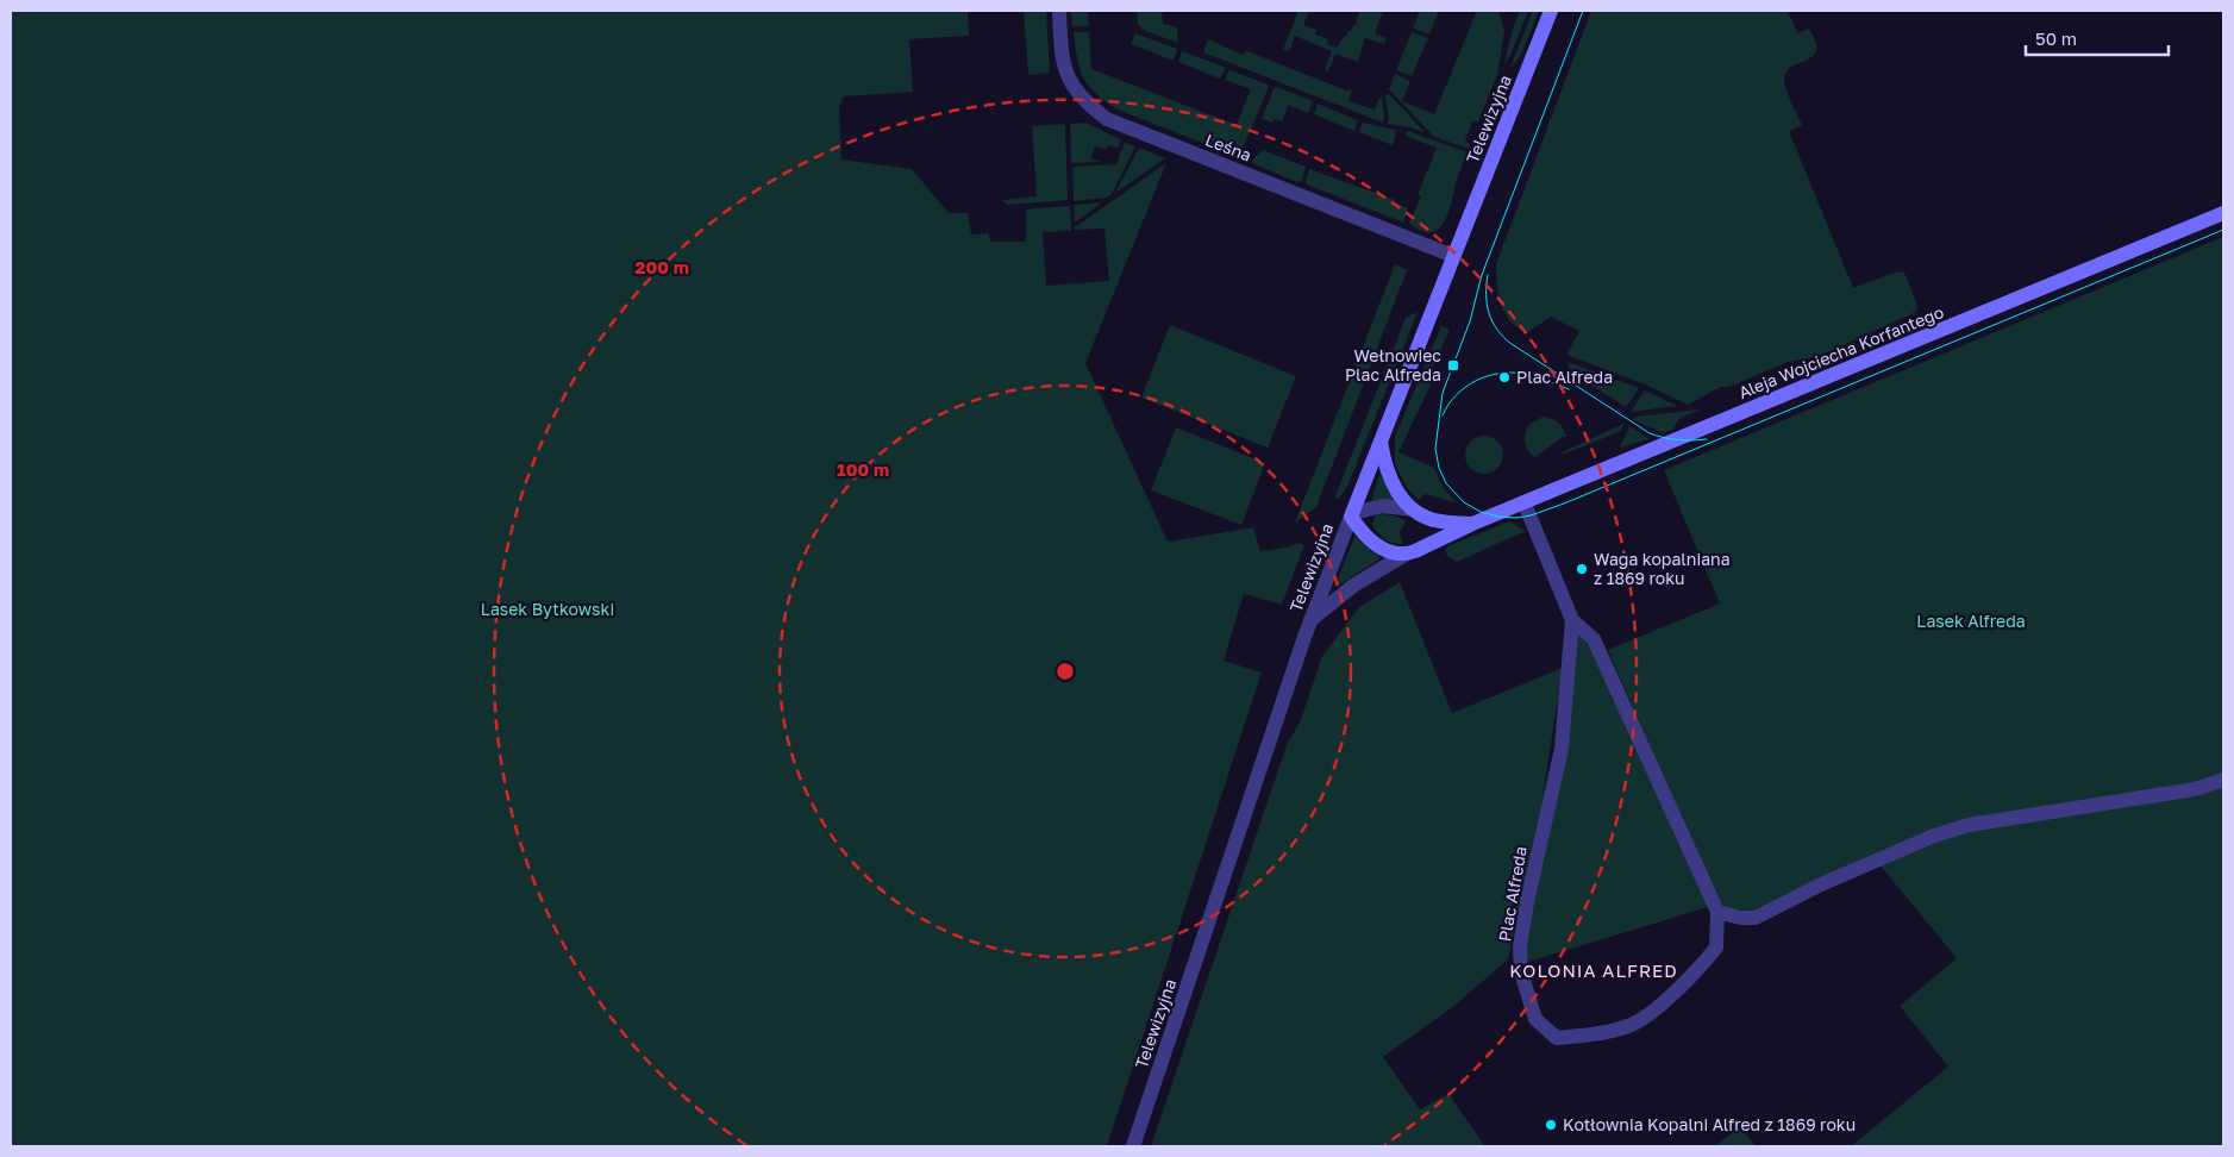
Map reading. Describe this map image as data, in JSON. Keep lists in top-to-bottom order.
{
  "streets": {
    "main road": ["Telewizyjna", "Aleja Wojciecha Korfantego"],
    "street": ["Leśna", "Plac Alfreda"]
  },
  "crossings": [
    ["Telewizyjna", "Leśna"],
    ["Telewizyjna", "Aleja Wojciecha Korfantego"],
    ["Aleja Wojciecha Korfantego", "Plac Alfreda"]
  ],
  "districts": ["KOLONIA ALFRED"],
  "parks": ["Lasek Bytkowski", "Lasek Alfreda"],
  "places": {
    "transit": ["Wełnowiec Plac Alfreda"],
    "other": ["Plac Alfreda", "Waga kopalniana z 1869 roku", "Kotłownia Kopalni Alfred z 1869 roku"]
  },
  "scale_bar": "50 m",
  "rings": ["200 m", "100 m"]
}
